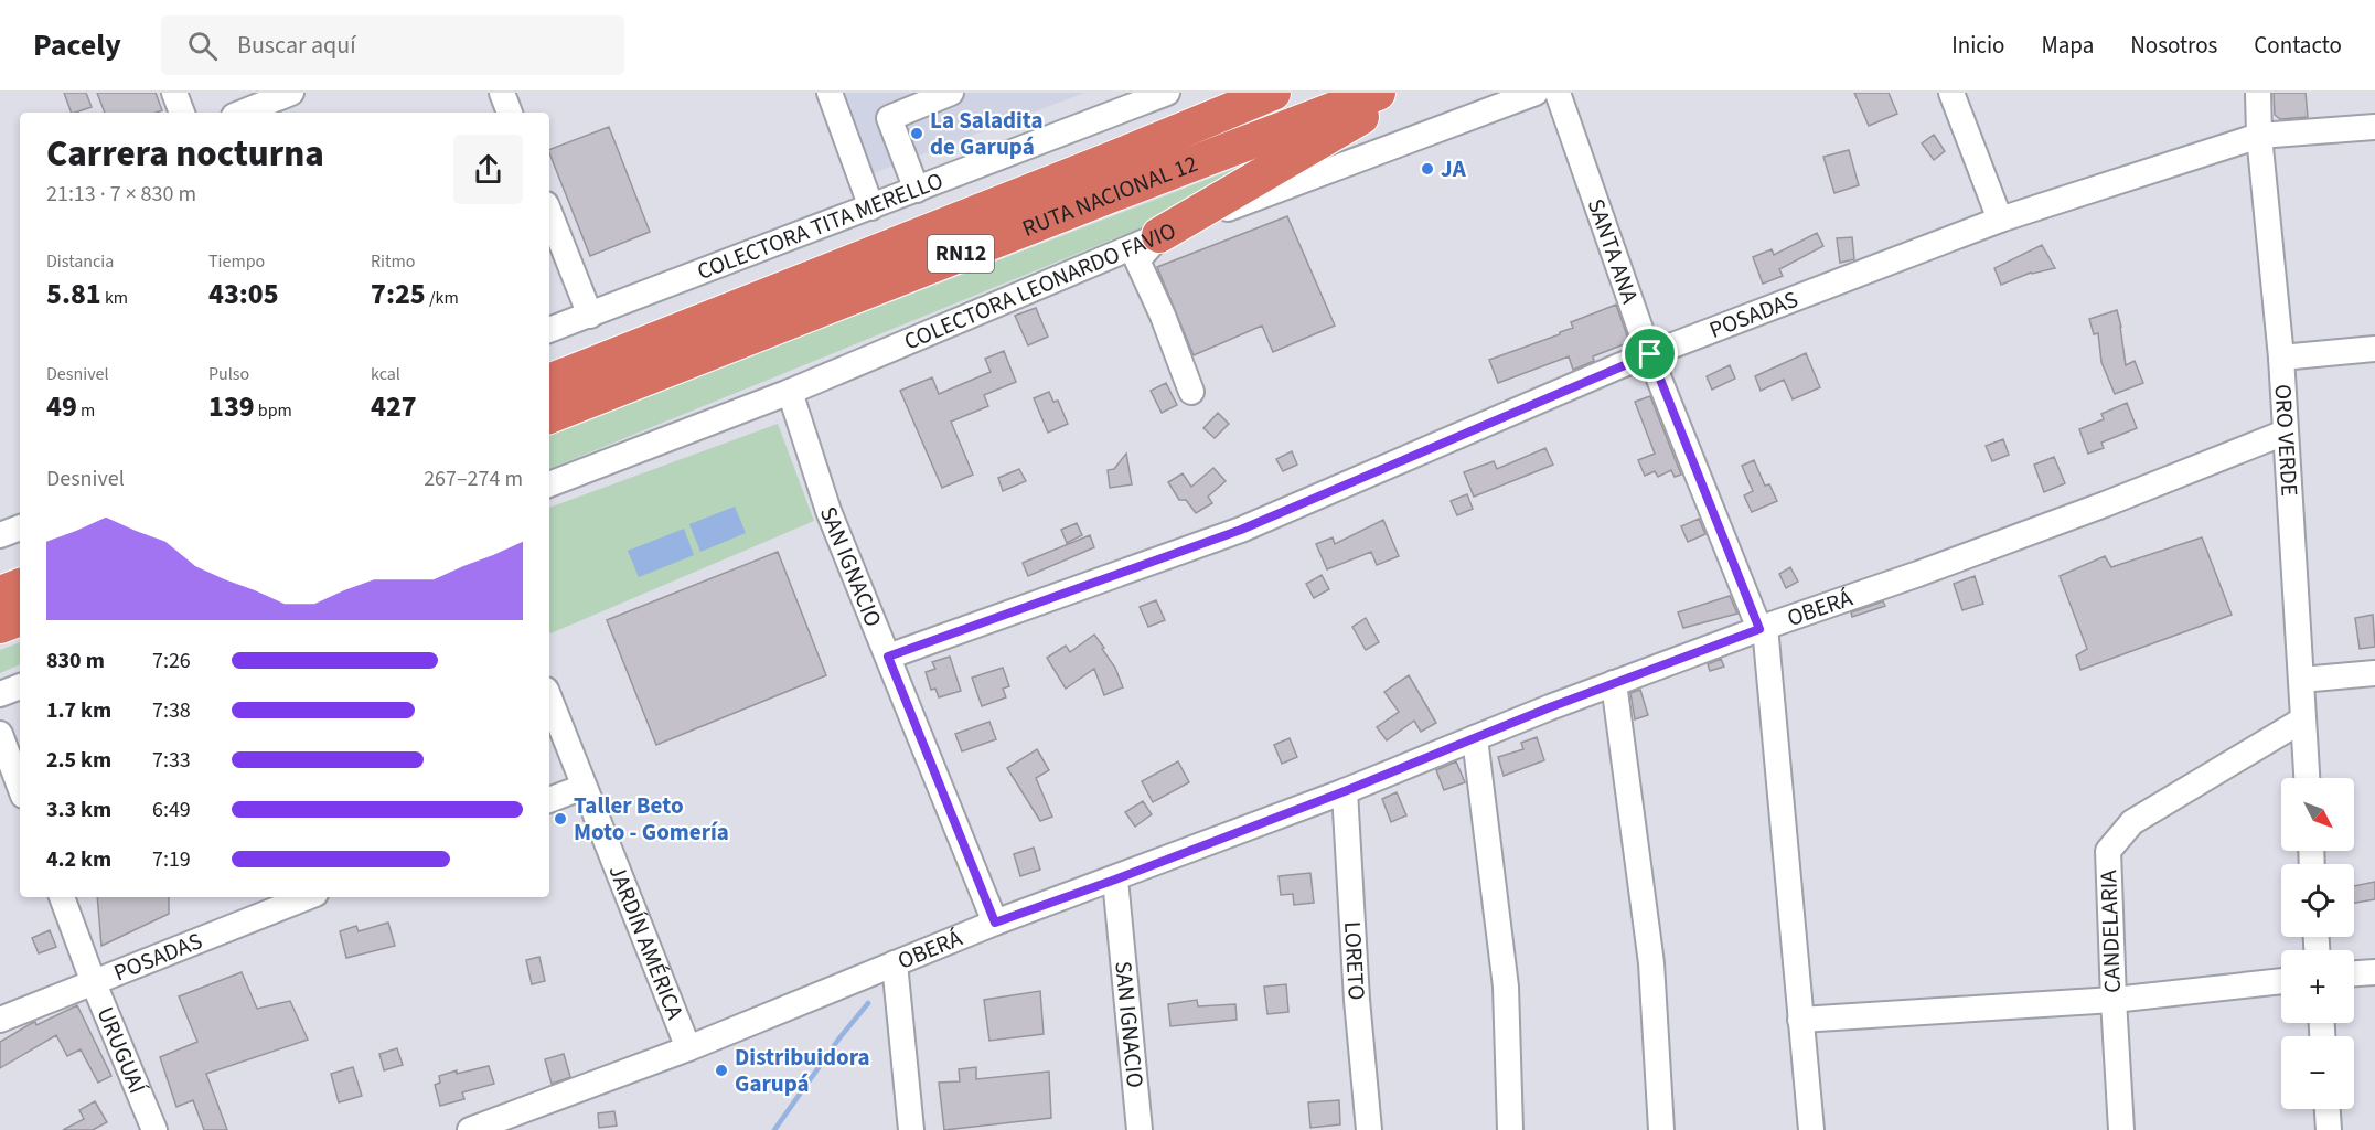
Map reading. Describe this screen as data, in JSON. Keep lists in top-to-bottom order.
{
  "streets": {
    "highway": ["RUTA NACIONAL 12", "RN12"],
    "street": [
      "COLECTORA TITA MERELLO",
      "SANTA ANA",
      "COLECTORA LEONARDO FAVIO",
      "POSADAS",
      "ORO VERDE",
      "SAN IGNACIO",
      "OBERÁ",
      "CANDELARIA",
      "JARDÍN AMÉRICA",
      "LORETO",
      "URUGUAÍ"
    ]
  },
  "crossings": [
    ["SANTA ANA", "POSADAS"],
    ["SANTA ANA", "OBERÁ"],
    ["COLECTORA LEONARDO FAVIO", "SAN IGNACIO"],
    ["POSADAS", "ORO VERDE"],
    ["POSADAS", "SAN IGNACIO"],
    ["POSADAS", "URUGUAÍ"],
    ["ORO VERDE", "OBERÁ"],
    ["ORO VERDE", "CANDELARIA"],
    ["SAN IGNACIO", "OBERÁ"],
    ["OBERÁ", "JARDÍN AMÉRICA"],
    ["OBERÁ", "LORETO"]
  ],
  "places": [
    "La Saladita de Garupá",
    "JA",
    "Taller Beto Moto - Gomería",
    "Distribuidora Garupá"
  ],
  "north": "bottom right",
  "page": {
    "header": "Pacely",
    "search": "Buscar aquí",
    "nav": [
      "Inicio",
      "Mapa",
      "Nosotros",
      "Contacto"
    ],
    "heading": ["Carrera nocturna", "21:13 · 7 × 830 m"],
    "stats": [
      ["Distancia", "5.81 km"],
      ["Tiempo", "43:05"],
      ["Ritmo", "7:25 /km"],
      ["Desnivel", "49 m"],
      ["Pulso", "139 bpm"],
      ["kcal", "427"]
    ],
    "chart": ["Desnivel", "267–274 m"],
    "list": [
      {
        "name": "830 m",
        "note": "7:26"
      },
      {
        "name": "1.7 km",
        "note": "7:38"
      },
      {
        "name": "2.5 km",
        "note": "7:33"
      },
      {
        "name": "3.3 km",
        "note": "6:49"
      },
      {
        "name": "4.2 km",
        "note": "7:19"
      }
    ],
    "map_buttons": ["+", "−"]
  }
}
